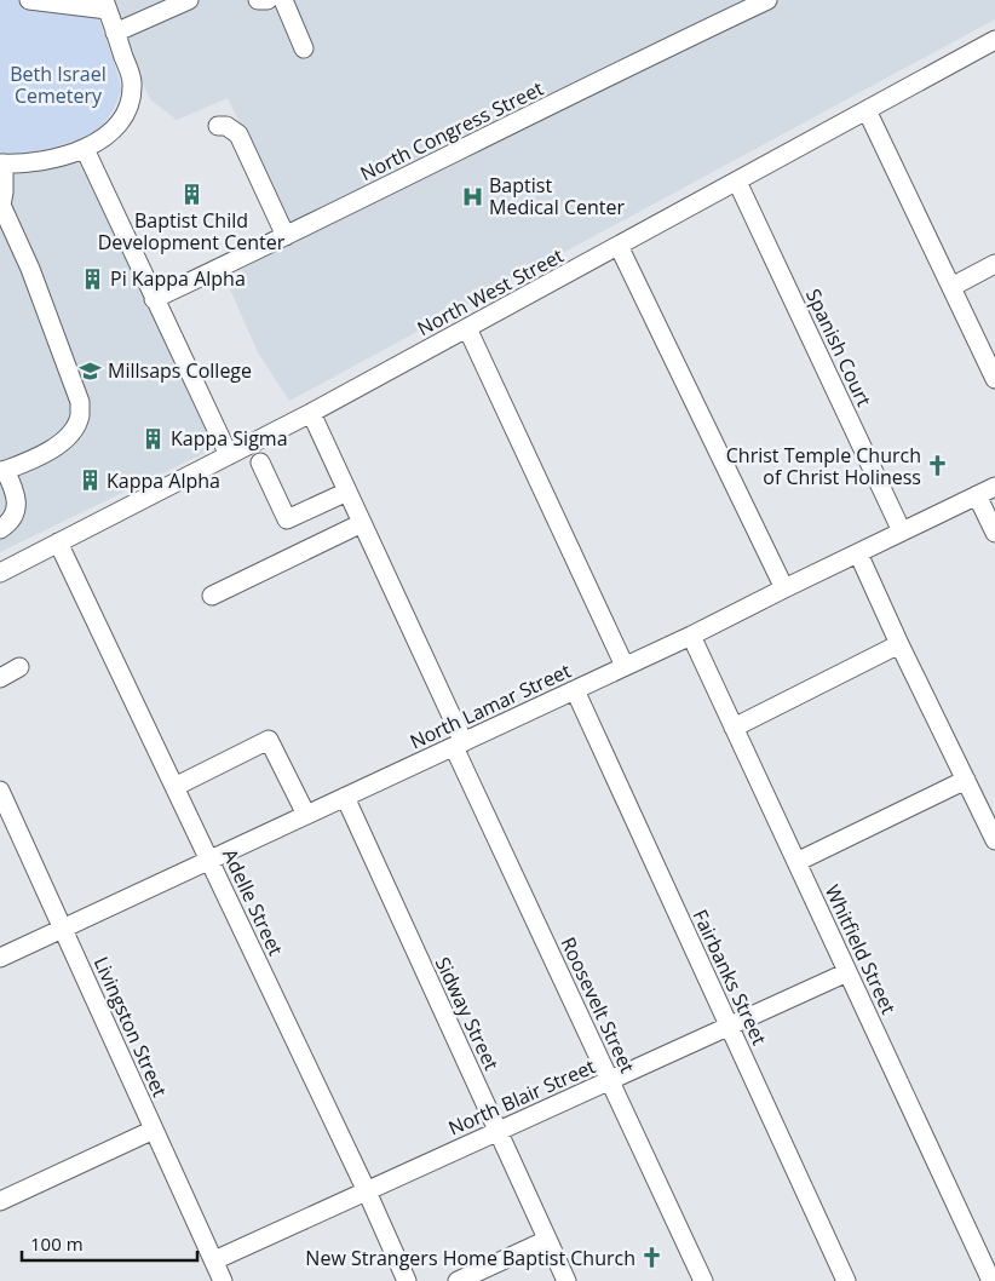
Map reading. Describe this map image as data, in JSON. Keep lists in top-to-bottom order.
{
  "streets": {
    "street": [
      "North Congress Street",
      "North West Street",
      "Spanish Court",
      "North Lamar Street",
      "Adelle Street",
      "Whitfield Street",
      "Fairbanks Street",
      "Roosevelt Street",
      "Sidway Street",
      "Livingston Street",
      "North Blair Street"
    ]
  },
  "crossings": [
    ["North West Street", "Spanish Court"],
    ["North West Street", "Adelle Street"],
    ["North West Street", "Roosevelt Street"],
    ["Spanish Court", "North Lamar Street"],
    ["North Lamar Street", "Adelle Street"],
    ["North Lamar Street", "Whitfield Street"],
    ["North Lamar Street", "Fairbanks Street"],
    ["North Lamar Street", "Roosevelt Street"],
    ["North Lamar Street", "Sidway Street"],
    ["North Lamar Street", "Livingston Street"],
    ["Adelle Street", "North Blair Street"],
    ["Whitfield Street", "North Blair Street"],
    ["Fairbanks Street", "North Blair Street"],
    ["Roosevelt Street", "North Blair Street"],
    ["Sidway Street", "North Blair Street"],
    ["Livingston Street", "North Blair Street"]
  ],
  "parks": ["Beth Israel Cemetery"],
  "places": {
    "building": [
      "Baptist Child Development Center",
      "Pi Kappa Alpha",
      "Kappa Sigma",
      "Kappa Alpha"
    ],
    "hospital": ["Baptist Medical Center"],
    "school or university": ["Millsaps College"],
    "church": ["Christ Temple Church of Christ Holiness", "New Strangers Home Baptist Church"]
  },
  "scale_bar": "100 m"
}
